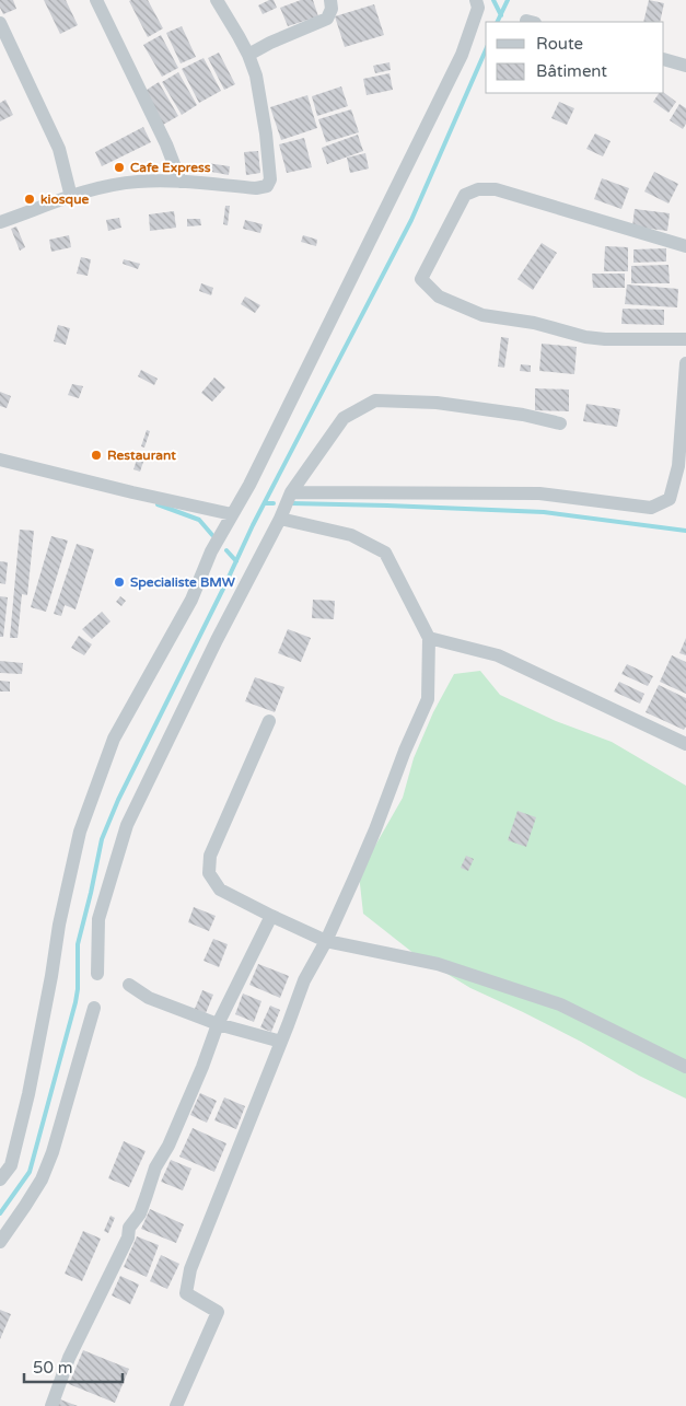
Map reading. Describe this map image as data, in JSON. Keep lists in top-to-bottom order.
{
  "places": [
    "Cafe Express",
    "kiosque",
    "Restaurant",
    "Specialiste BMW"
  ],
  "legend": ["Route", "Bâtiment"],
  "scale_bar": "50 m"
}
